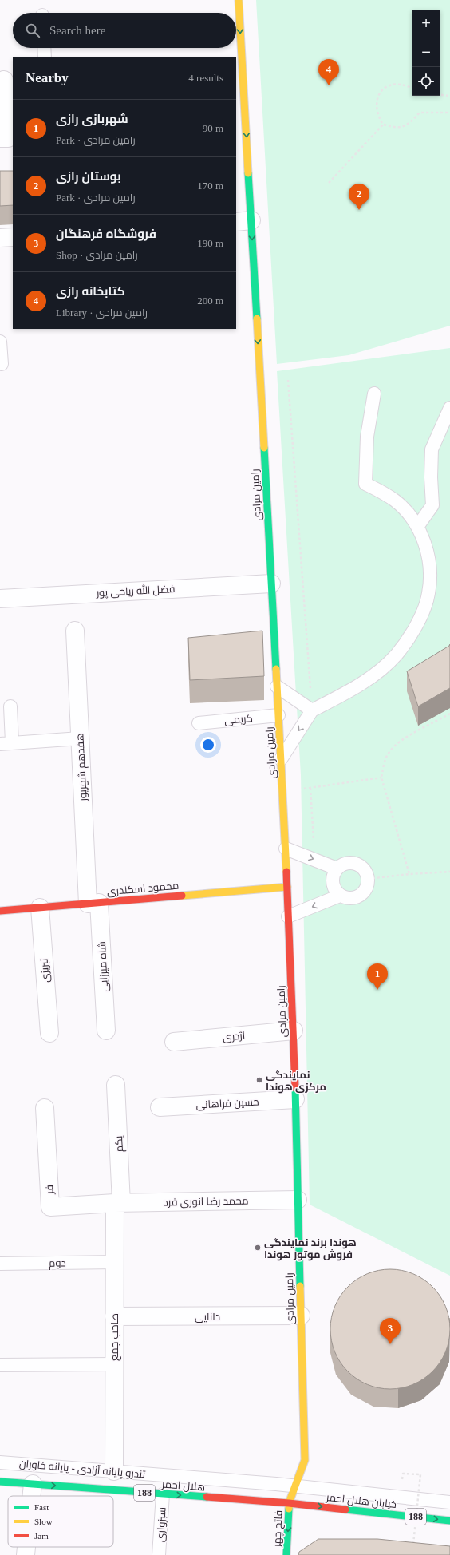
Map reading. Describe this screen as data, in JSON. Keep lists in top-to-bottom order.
{
  "streets": {
    "street": [
      "رامین مرادی",
      "فضل الله ریاحی پور",
      "هفدهم شهریور",
      "محمود اسکندری",
      "شاه میرزایی",
      "تبریزی",
      "اژدری",
      "حسین فراهانی",
      "یکم",
      "فر",
      "محمد رضا انوری فرد",
      "دانایی",
      "صاحب جمع",
      "هلال احمر",
      "188",
      "خیابان هلال احمر",
      "فاتح چهر"
    ],
    "lane": [
      "کریمی",
      "دوم",
      "تندرو پایانه آزادی - پایانه خاوران",
      "سبزواری"
    ]
  },
  "crossings": [
    ["رامین مرادی", "فضل الله ریاحی پور"],
    ["رامین مرادی", "کریمی"],
    ["رامین مرادی", "محمود اسکندری"],
    ["رامین مرادی", "اژدری"],
    ["رامین مرادی", "حسین فراهانی"],
    ["رامین مرادی", "محمد رضا انوری فرد"],
    ["رامین مرادی", "دانایی"],
    ["رامین مرادی", "تندرو پایانه آزادی - پایانه خاوران"],
    ["رامین مرادی", "هلال احمر"],
    ["رامین مرادی", "خیابان هلال احمر"],
    ["رامین مرادی", "فاتح چهر"],
    ["هفدهم شهریور", "محمود اسکندری"],
    ["هفدهم شهریور", "شاه میرزایی"],
    ["محمود اسکندری", "شاه میرزایی"],
    ["محمود اسکندری", "تبریزی"],
    ["یکم", "فر"],
    ["یکم", "محمد رضا انوری فرد"],
    ["یکم", "صاحب جمع"],
    ["فر", "محمد رضا انوری فرد"],
    ["فر", "صاحب جمع"],
    ["محمد رضا انوری فرد", "صاحب جمع"],
    ["دوم", "صاحب جمع"],
    ["دانایی", "صاحب جمع"],
    ["صاحب جمع", "تندرو پایانه آزادی - پایانه خاوران"],
    ["هلال احمر", "خیابان هلال احمر"],
    ["هلال احمر", "سبزواری"],
    ["هلال احمر", "فاتح چهر"],
    ["خیابان هلال احمر", "فاتح چهر"]
  ],
  "one_way": [
    "رامین مرادی",
    "هلال احمر",
    "خیابان هلال احمر",
    "فاتح چهر"
  ],
  "places": ["نمایندگی مرکزی هوندا", "هوندا برند نمایندگی فروش موتور هوندا"],
  "legend": ["Fast", "Slow", "Jam"],
  "page": {
    "map_buttons": ["+", "−"],
    "search": "Search here",
    "heading": ["Nearby", "4 results"],
    "pins": [
      "4",
      "2",
      "1",
      "3"
    ],
    "list": [
      {
        "mark": "1",
        "name": "شهربازی رازی",
        "note": "Park · رامین مرادی",
        "value": "90 m"
      },
      {
        "mark": "2",
        "name": "بوستان رازی",
        "note": "Park · رامین مرادی",
        "value": "170 m"
      },
      {
        "mark": "3",
        "name": "فروشگاه فرهنگان",
        "note": "Shop · رامین مرادی",
        "value": "190 m"
      },
      {
        "mark": "4",
        "name": "کتابخانه رازی",
        "note": "Library · رامین مرادی",
        "value": "200 m"
      }
    ]
  }
}
